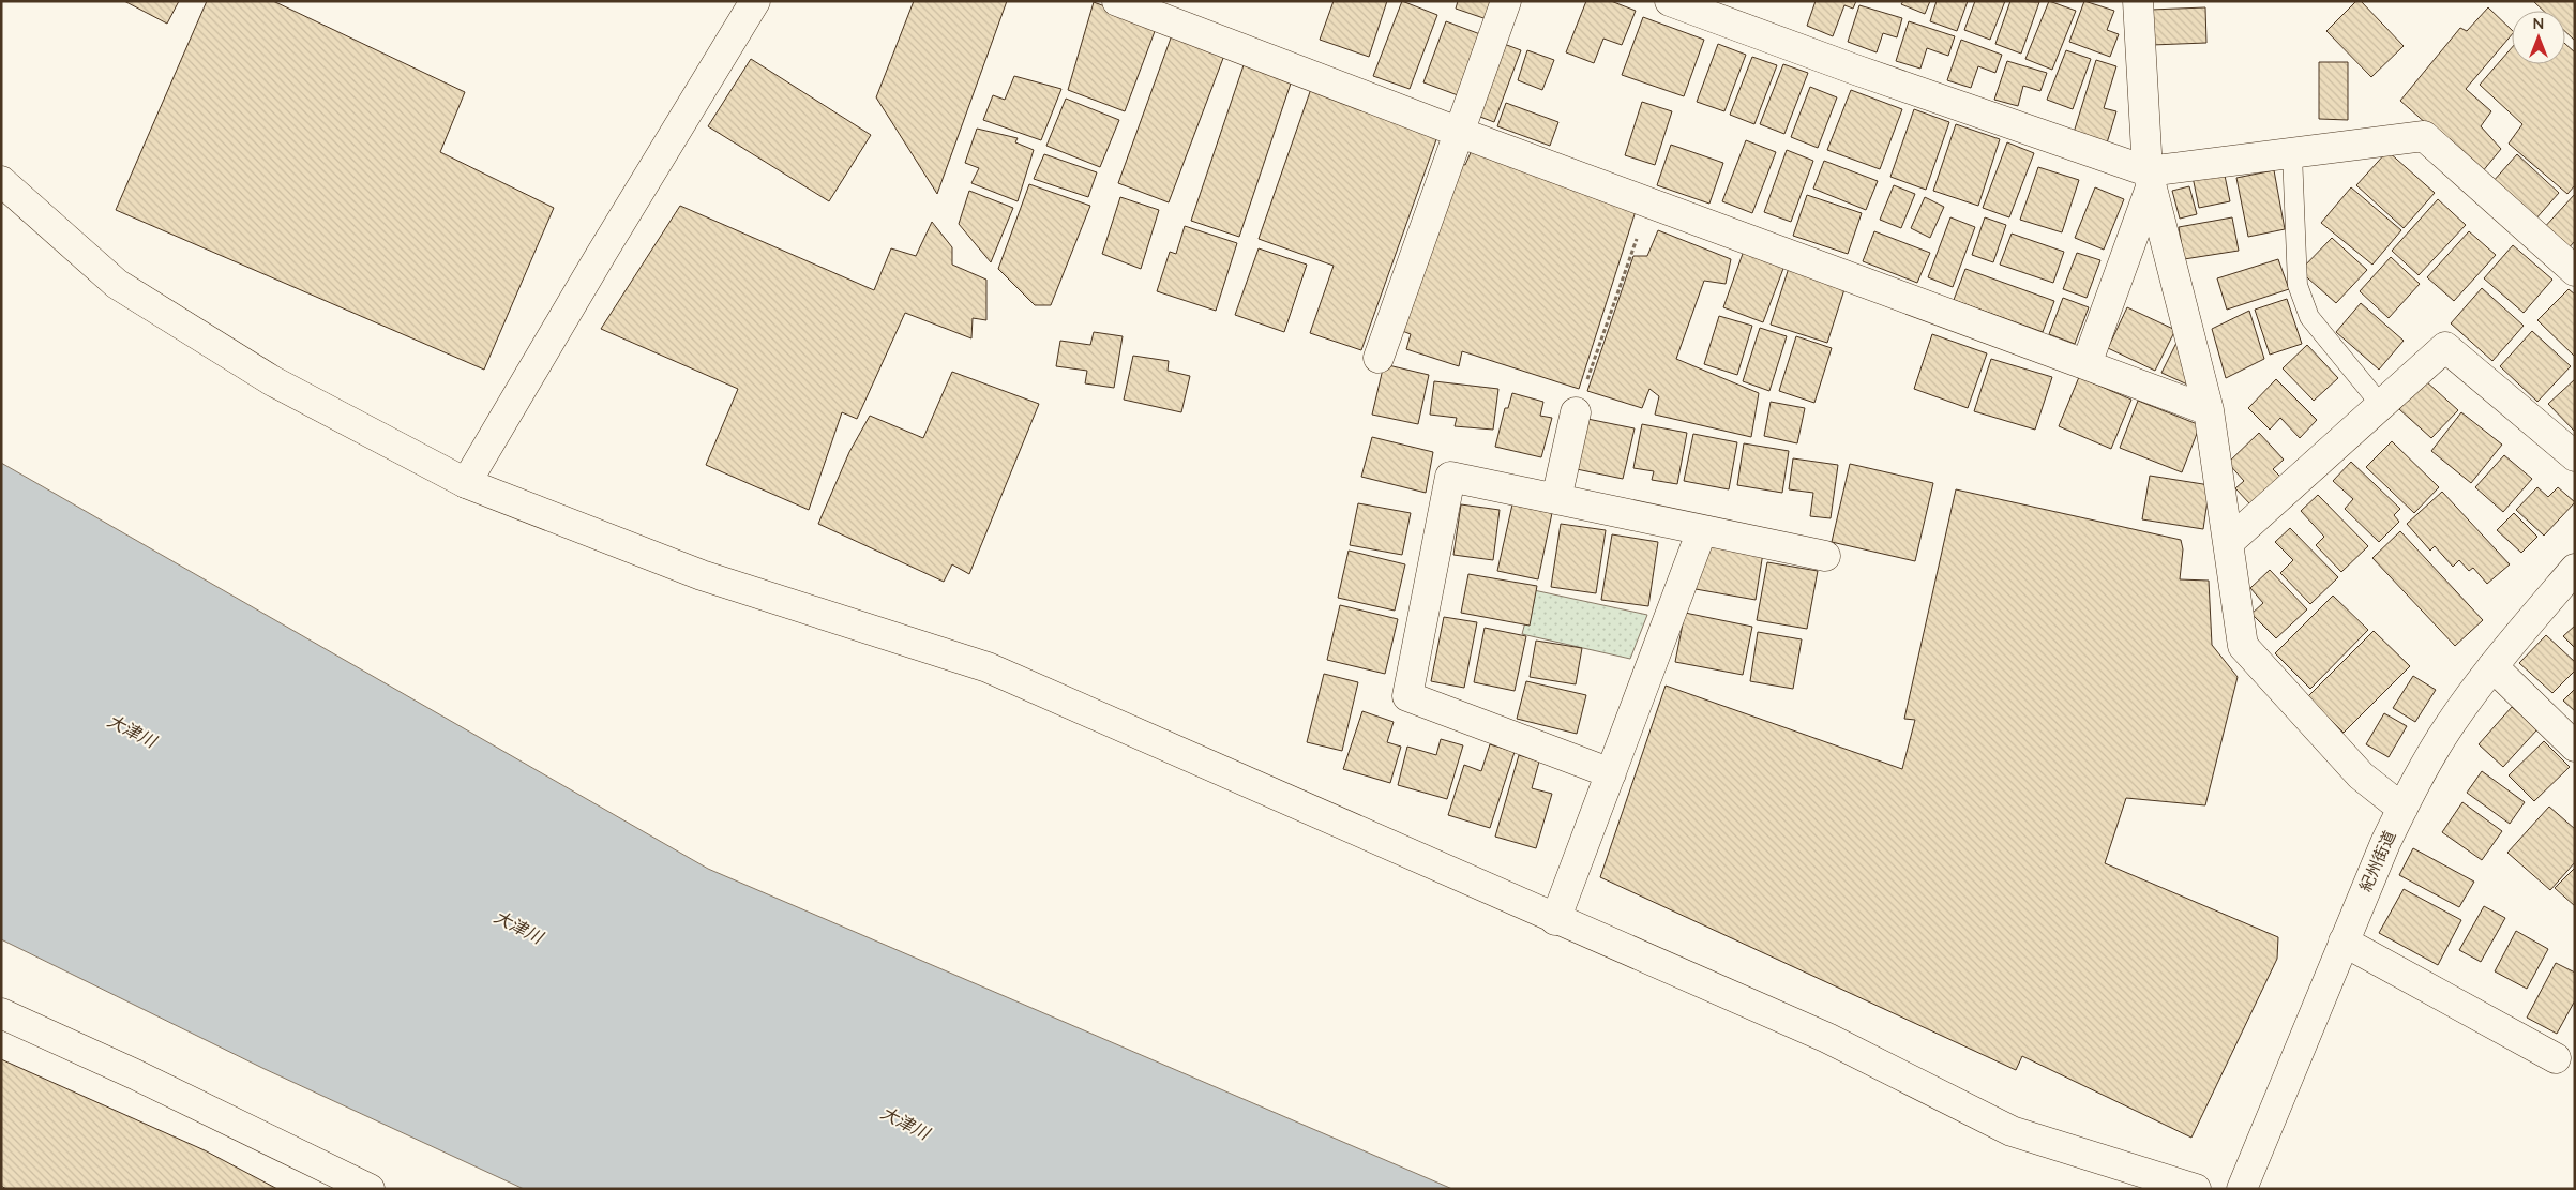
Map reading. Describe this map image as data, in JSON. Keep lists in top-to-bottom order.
{
  "streets": {
    "street": ["紀州街道"]
  },
  "water": ["大津川"],
  "north": "top"
}
